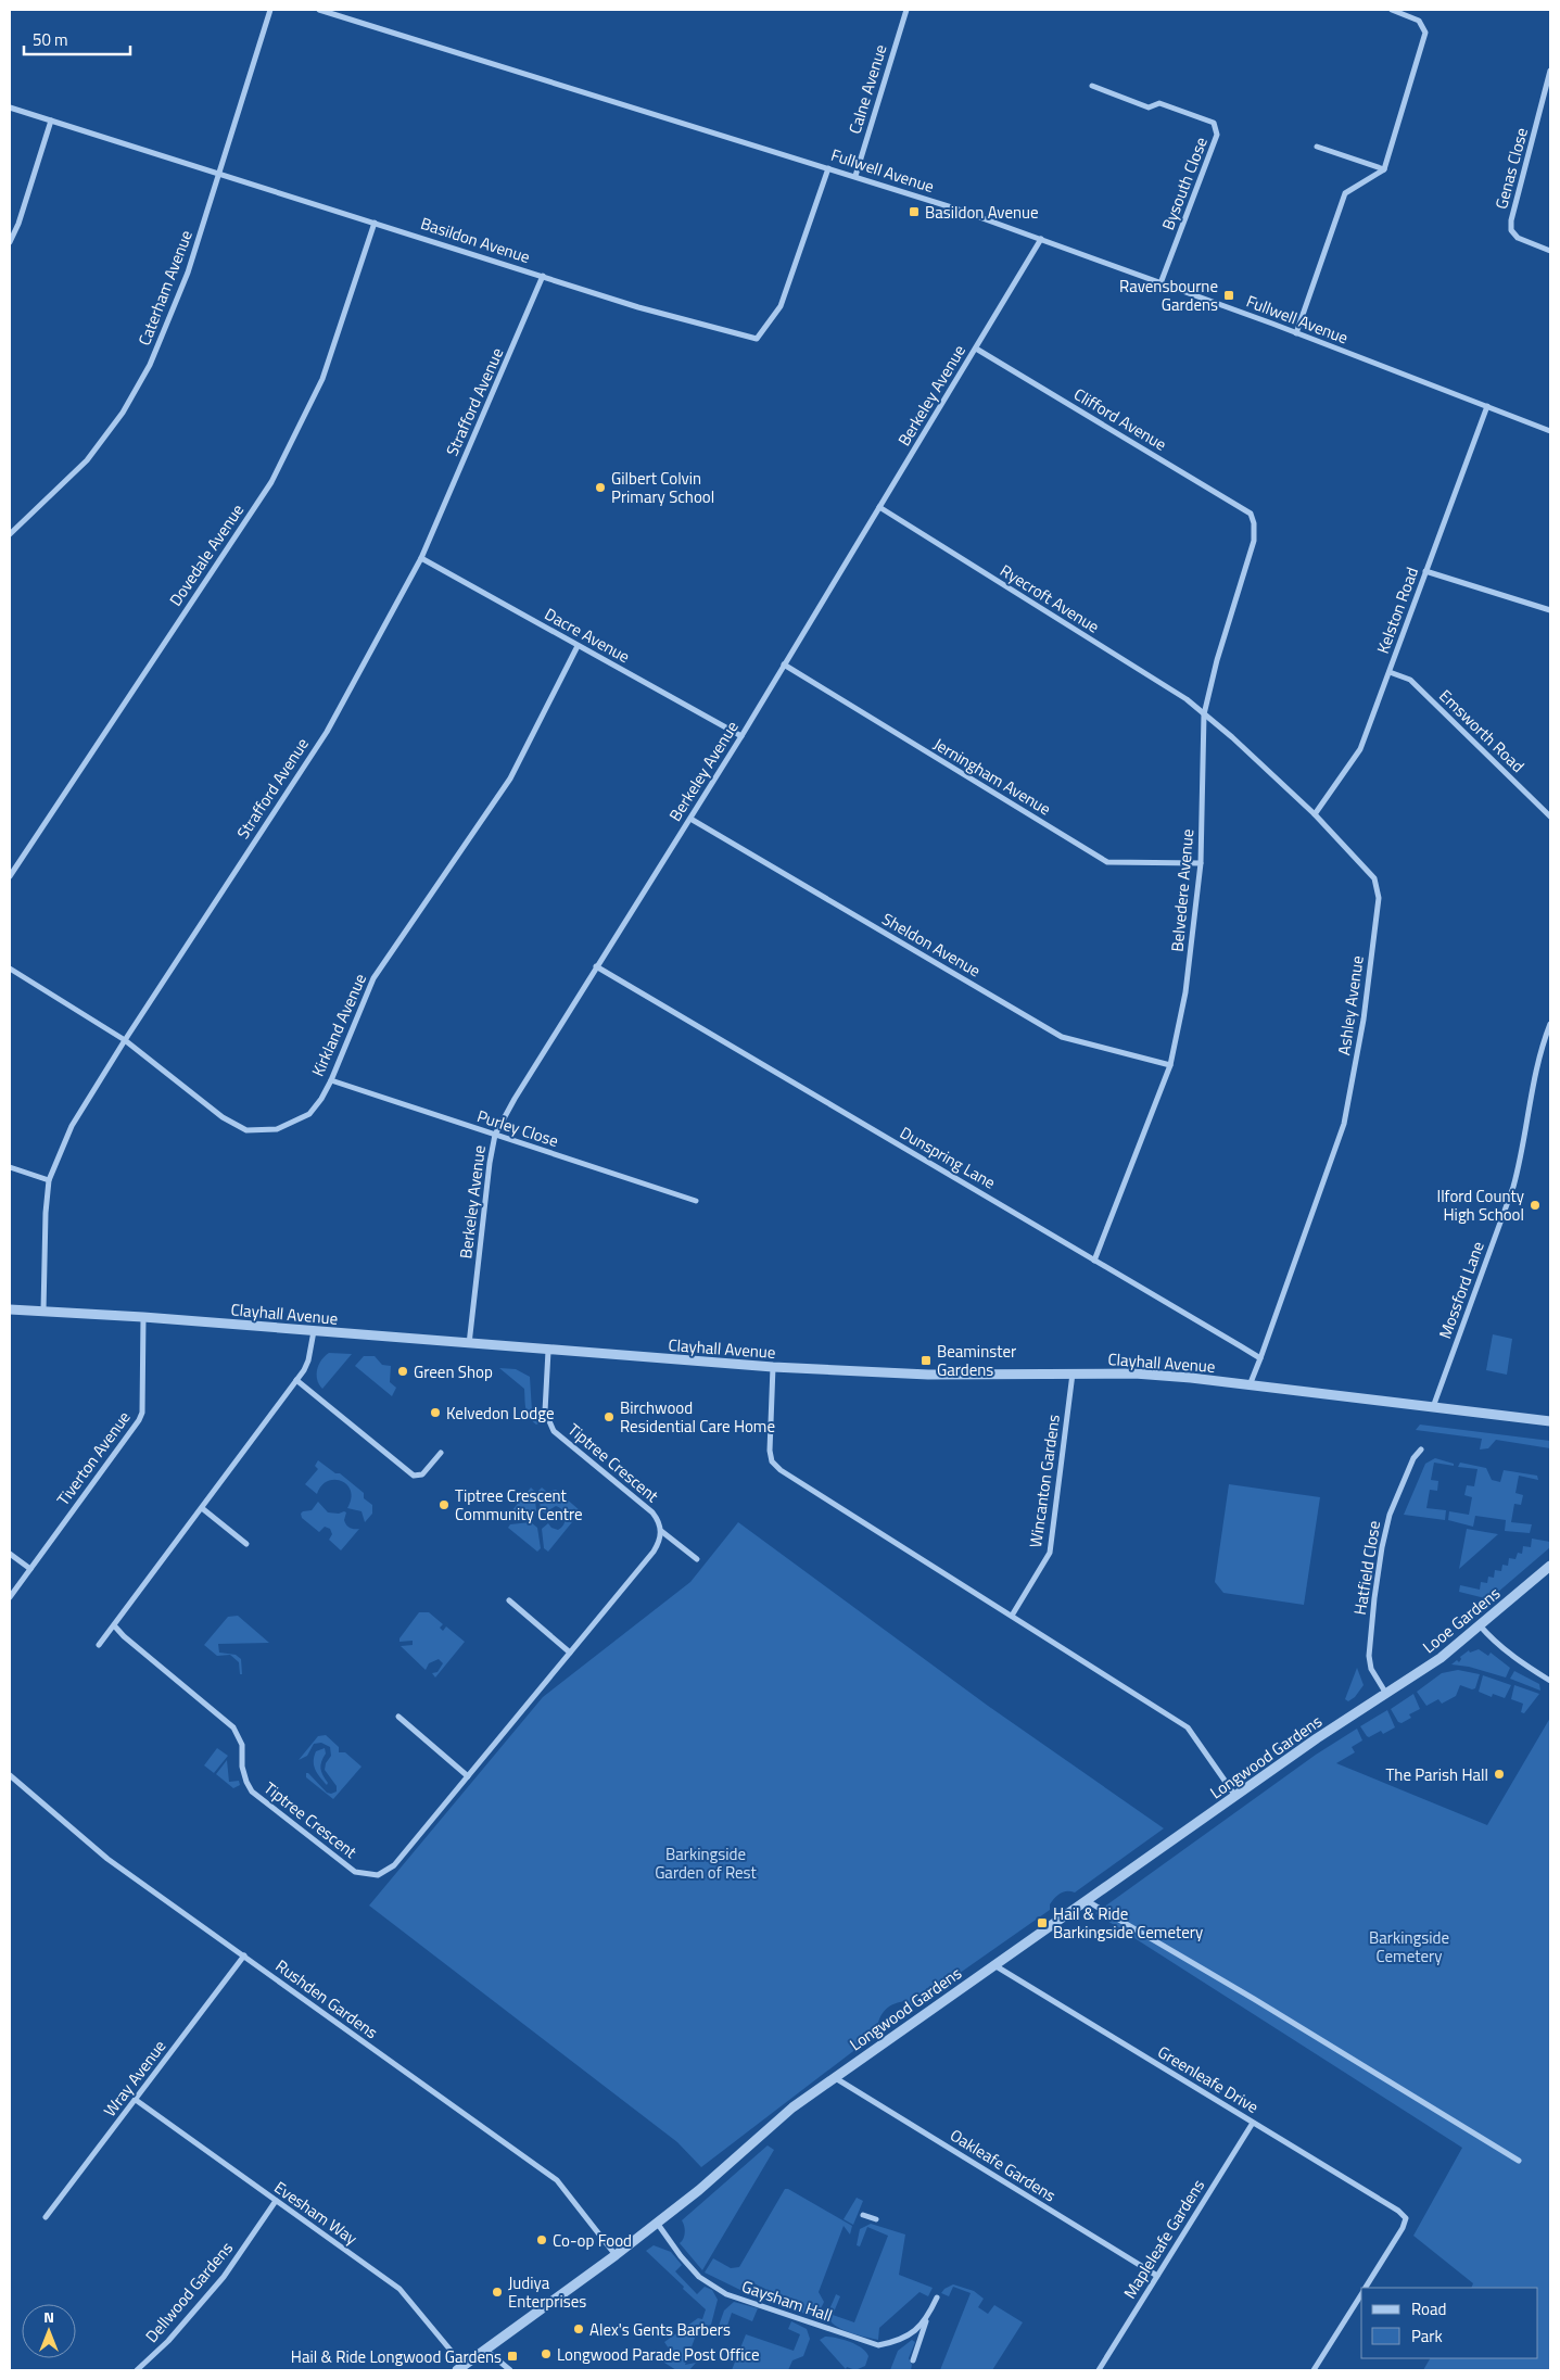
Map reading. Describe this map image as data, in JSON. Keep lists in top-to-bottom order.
{
  "streets": {
    "street": [
      "Calne Avenue",
      "Genas Close",
      "Fullwell Avenue",
      "Bysouth Close",
      "Basildon Avenue",
      "Caterham Avenue",
      "Berkeley Avenue",
      "Strafford Avenue",
      "Clifford Avenue",
      "Dovedale Avenue",
      "Ryecroft Avenue",
      "Kelston Road",
      "Dacre Avenue",
      "Emsworth Road",
      "Jerningham Avenue",
      "Belvedere Avenue",
      "Sheldon Avenue",
      "Ashley Avenue",
      "Kirkland Avenue",
      "Purley Close",
      "Dunspring Lane",
      "Mossford Lane",
      "Clayhall Avenue",
      "Tiverton Avenue",
      "Tiptree Crescent",
      "Wincanton Gardens",
      "Hatfield Close",
      "Looe Gardens",
      "Longwood Gardens",
      "Rushden Gardens",
      "Wray Avenue",
      "Greenleafe Drive",
      "Oakleafe Gardens",
      "Evesham Way",
      "Mapleleafe Gardens",
      "Dellwood Gardens",
      "Gaysham Hall"
    ]
  },
  "crossings": [
    ["Calne Avenue", "Fullwell Avenue"],
    ["Fullwell Avenue", "Bysouth Close"],
    ["Fullwell Avenue", "Basildon Avenue"],
    ["Fullwell Avenue", "Berkeley Avenue"],
    ["Fullwell Avenue", "Kelston Road"],
    ["Basildon Avenue", "Caterham Avenue"],
    ["Basildon Avenue", "Strafford Avenue"],
    ["Basildon Avenue", "Dovedale Avenue"],
    ["Berkeley Avenue", "Clifford Avenue"],
    ["Berkeley Avenue", "Ryecroft Avenue"],
    ["Berkeley Avenue", "Dacre Avenue"],
    ["Berkeley Avenue", "Jerningham Avenue"],
    ["Berkeley Avenue", "Sheldon Avenue"],
    ["Berkeley Avenue", "Purley Close"],
    ["Berkeley Avenue", "Dunspring Lane"],
    ["Berkeley Avenue", "Clayhall Avenue"],
    ["Strafford Avenue", "Dacre Avenue"],
    ["Strafford Avenue", "Kirkland Avenue"],
    ["Strafford Avenue", "Clayhall Avenue"],
    ["Clifford Avenue", "Belvedere Avenue"],
    ["Ryecroft Avenue", "Belvedere Avenue"],
    ["Ryecroft Avenue", "Ashley Avenue"],
    ["Kelston Road", "Emsworth Road"],
    ["Kelston Road", "Ashley Avenue"],
    ["Dacre Avenue", "Kirkland Avenue"],
    ["Jerningham Avenue", "Belvedere Avenue"],
    ["Belvedere Avenue", "Sheldon Avenue"],
    ["Belvedere Avenue", "Ashley Avenue"],
    ["Belvedere Avenue", "Dunspring Lane"],
    ["Ashley Avenue", "Dunspring Lane"],
    ["Kirkland Avenue", "Purley Close"],
    ["Mossford Lane", "Clayhall Avenue"],
    ["Clayhall Avenue", "Tiverton Avenue"],
    ["Clayhall Avenue", "Tiptree Crescent"],
    ["Clayhall Avenue", "Wincanton Gardens"],
    ["Hatfield Close", "Looe Gardens"],
    ["Hatfield Close", "Longwood Gardens"],
    ["Looe Gardens", "Longwood Gardens"],
    ["Longwood Gardens", "Rushden Gardens"],
    ["Longwood Gardens", "Greenleafe Drive"],
    ["Longwood Gardens", "Oakleafe Gardens"],
    ["Longwood Gardens", "Evesham Way"],
    ["Longwood Gardens", "Gaysham Hall"],
    ["Rushden Gardens", "Wray Avenue"],
    ["Wray Avenue", "Evesham Way"],
    ["Greenleafe Drive", "Mapleleafe Gardens"],
    ["Oakleafe Gardens", "Mapleleafe Gardens"],
    ["Evesham Way", "Dellwood Gardens"]
  ],
  "parks": ["Barkingside Garden of Rest", "Barkingside Cemetery"],
  "places": {
    "transit": [
      "Basildon Avenue",
      "Ravensbourne Gardens",
      "Beaminster Gardens",
      "Hail & Ride Barkingside Cemetery",
      "Hail & Ride Longwood Gardens"
    ],
    "other": [
      "Gilbert Colvin Primary School",
      "Ilford County High School",
      "Green Shop",
      "Kelvedon Lodge",
      "Birchwood Residential Care Home",
      "Tiptree Crescent Community Centre",
      "The Parish Hall",
      "Co-op Food",
      "Judiya Enterprises",
      "Alex's Gents Barbers",
      "Longwood Parade Post Office"
    ]
  },
  "legend": ["Road", "Park"],
  "scale_bar": "50 m",
  "north": "top"
}
